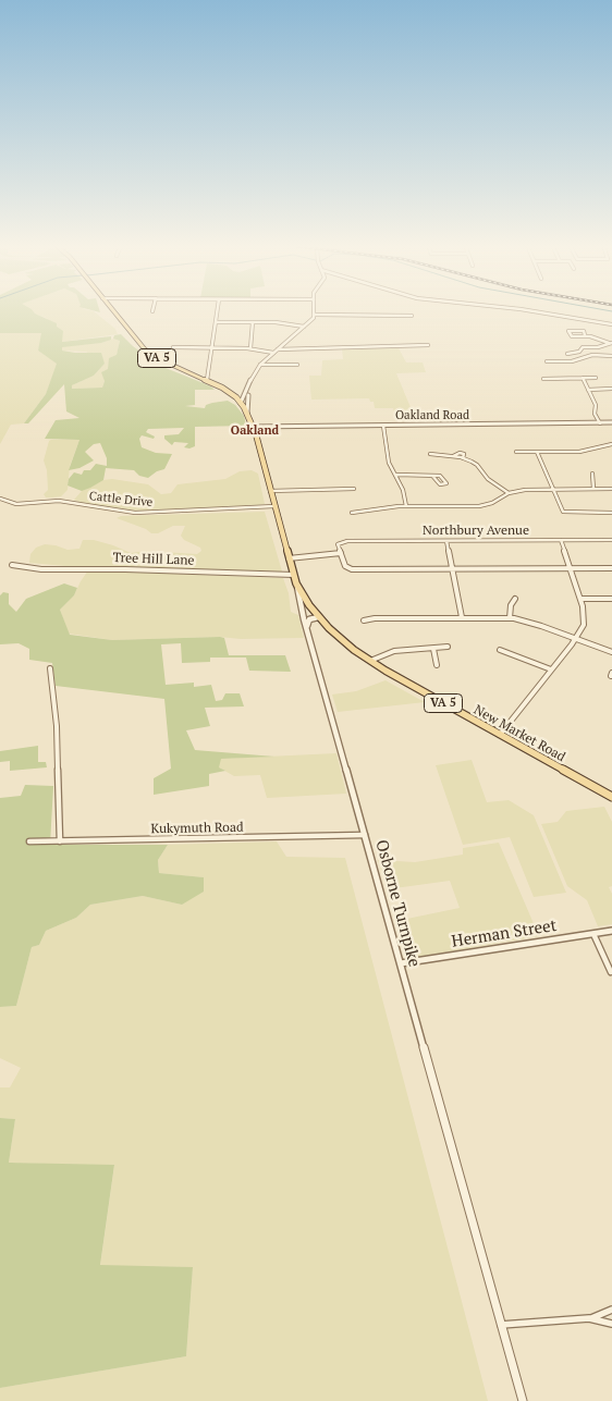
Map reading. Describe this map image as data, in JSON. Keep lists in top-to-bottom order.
{
  "streets": {
    "main road": ["VA 5", "New Market Road", "Osborne Turnpike"],
    "street": [
      "Oakland Road",
      "Cattle Drive",
      "Northbury Avenue",
      "Tree Hill Lane",
      "Kukymuth Road",
      "Herman Street"
    ]
  },
  "crossings": [
    ["VA 5", "Osborne Turnpike"],
    ["Oakland Road", "Osborne Turnpike"],
    ["Cattle Drive", "Osborne Turnpike"],
    ["Tree Hill Lane", "Osborne Turnpike"],
    ["New Market Road", "Osborne Turnpike"],
    ["Kukymuth Road", "Osborne Turnpike"],
    ["Osborne Turnpike", "Herman Street"]
  ],
  "districts": ["Oakland"]
}
